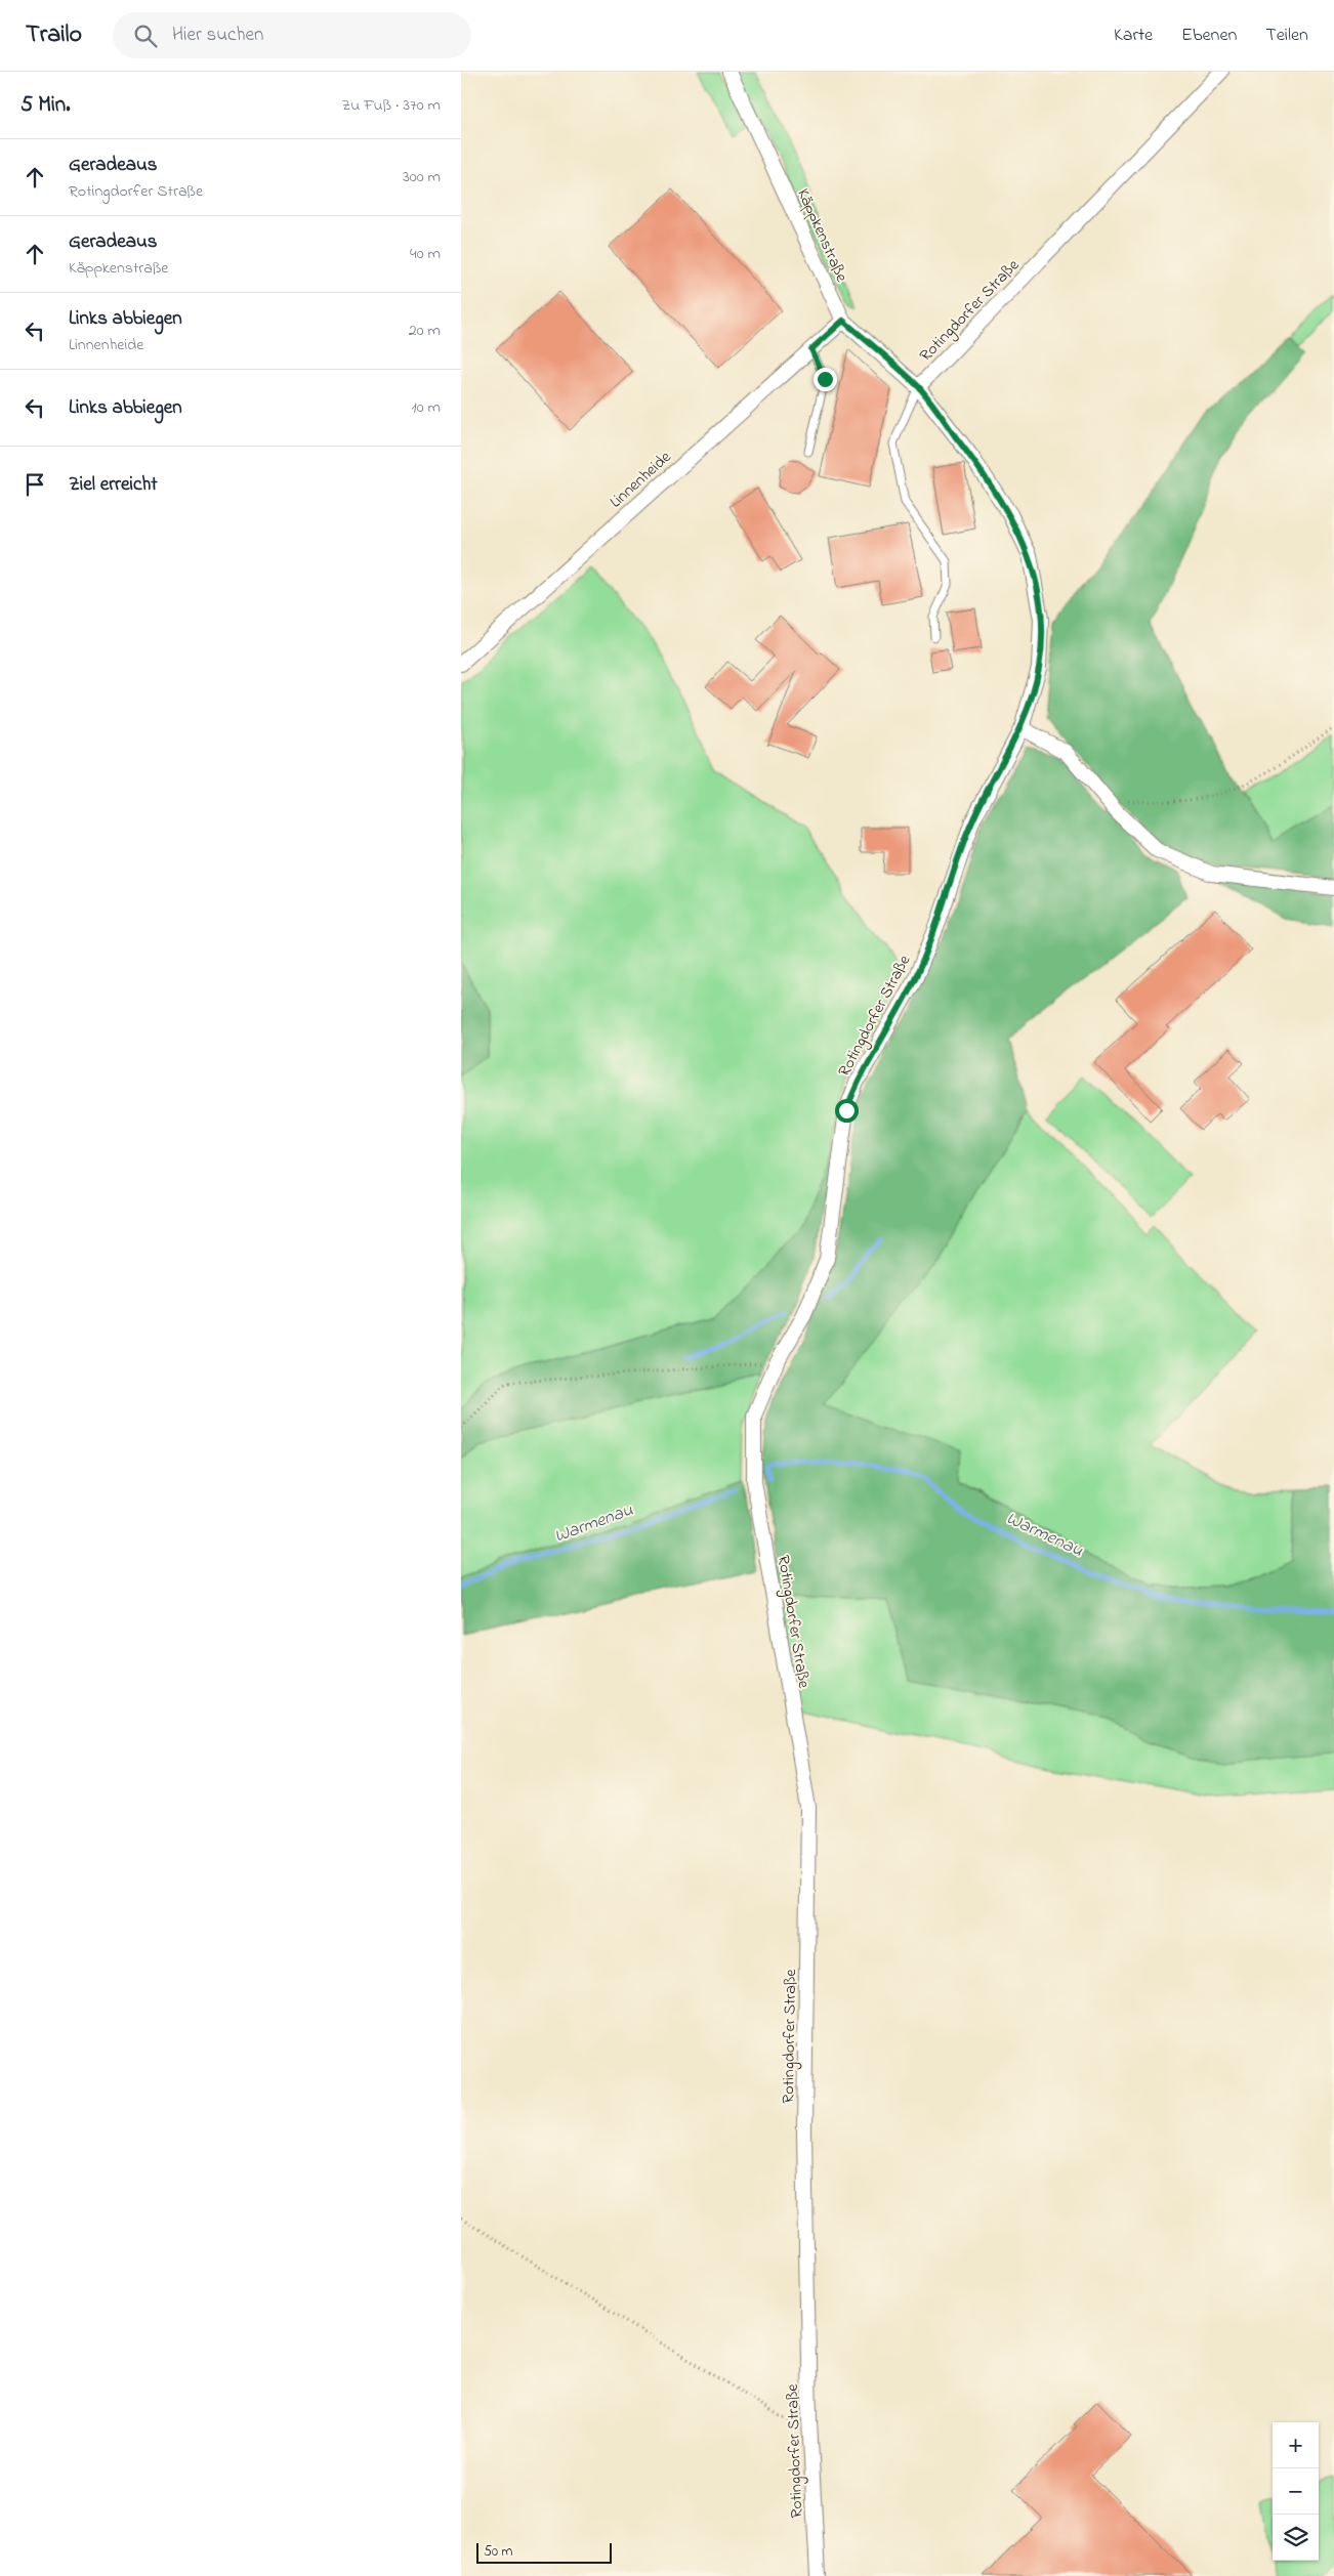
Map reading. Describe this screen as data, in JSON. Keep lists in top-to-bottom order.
{
  "streets": {
    "street": ["Käppkenstraße", "Rotingdorfer Straße", "Linnenheide"]
  },
  "crossings": [
    ["Käppkenstraße", "Rotingdorfer Straße"],
    ["Käppkenstraße", "Linnenheide"]
  ],
  "water": ["Warmenau"],
  "scale_bar": "50 m",
  "page": {
    "header": "Trailo",
    "search": "Hier suchen",
    "nav": ["Karte", "Ebenen", "Teilen"],
    "heading": ["5 Min.", "Zu Fuß · 370 m"],
    "list": [
      ["Geradeaus", "Rotingdorfer Straße", "300 m"],
      ["Geradeaus", "Käppkenstraße", "40 m"],
      ["Links abbiegen", "Linnenheide", "20 m"],
      ["Links abbiegen", "10 m"],
      "Ziel erreicht"
    ],
    "map_buttons": ["+", "−"],
    "scale": "50 m"
  }
}
